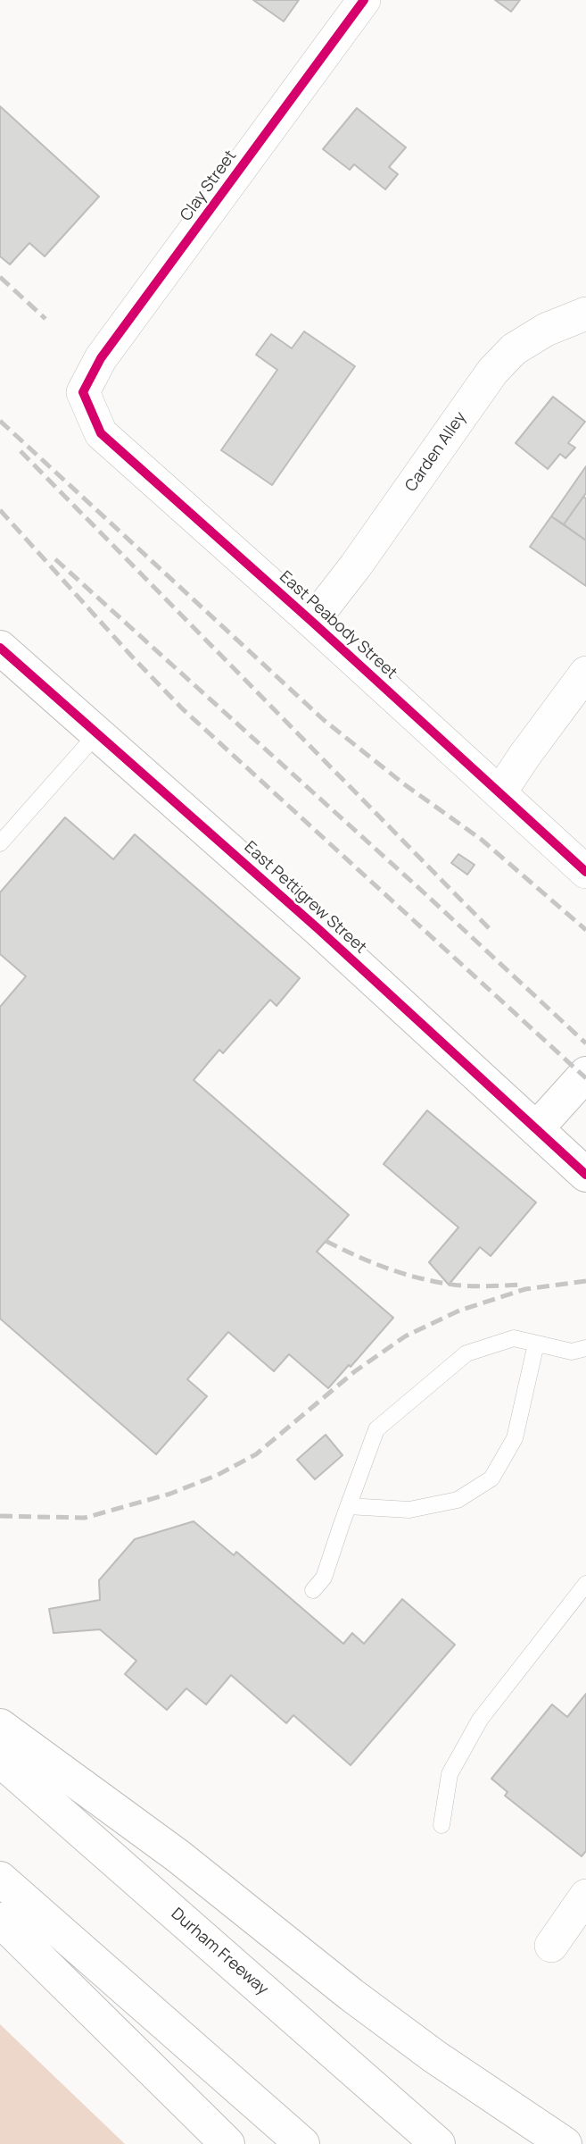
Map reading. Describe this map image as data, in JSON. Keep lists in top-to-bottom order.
{
  "streets": {
    "main road": ["East Pettigrew Street", "Durham Freeway"],
    "street": ["Clay Street", "Carden Alley", "East Peabody Street"]
  },
  "crossings": [
    ["Clay Street", "East Peabody Street"],
    ["Carden Alley", "East Peabody Street"]
  ]
}
